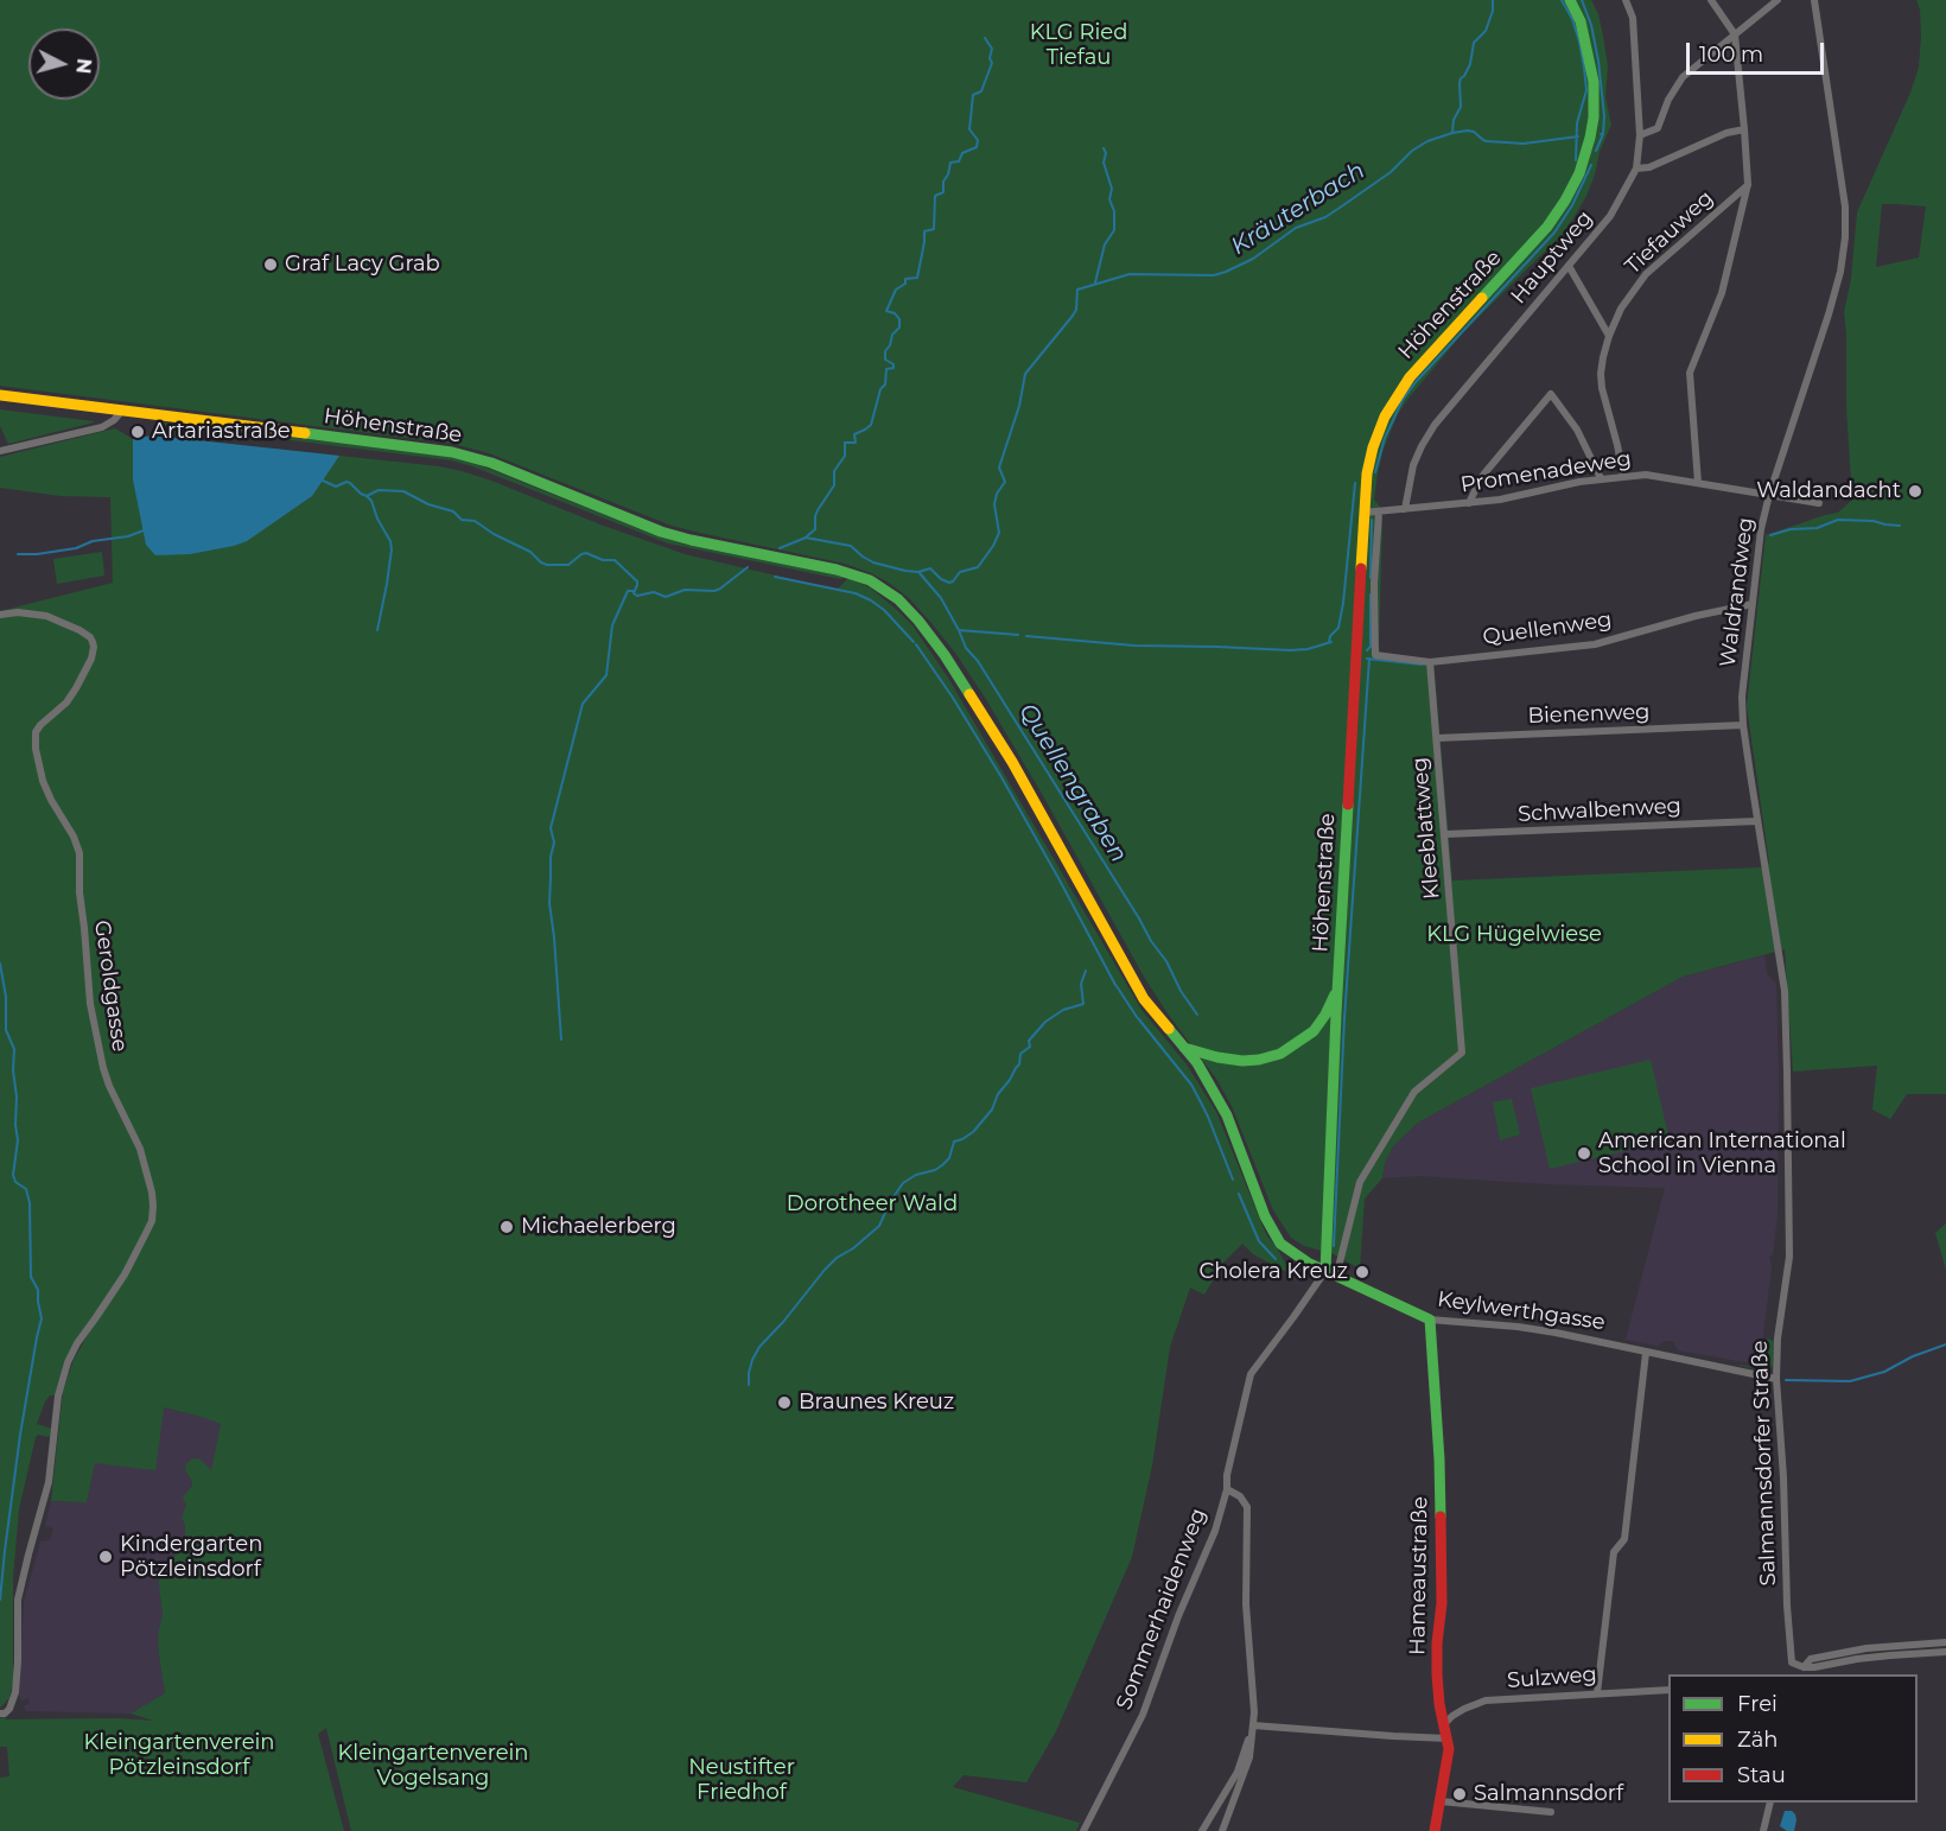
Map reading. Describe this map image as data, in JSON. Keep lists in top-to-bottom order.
{
  "streets": {
    "main road": ["Höhenstraße", "Keylwerthgasse", "Hameaustraße"],
    "street": [
      "Tiefauweg",
      "Hauptweg",
      "Promenadeweg",
      "Waldrandweg",
      "Quellenweg",
      "Bienenweg",
      "Schwalbenweg",
      "Kleeblattweg",
      "Geroldgasse",
      "Salmannsdorfer Straße",
      "Sommerhaidenweg",
      "Sulzweg"
    ]
  },
  "crossings": [
    ["Tiefauweg", "Promenadeweg"],
    ["Hauptweg", "Promenadeweg"],
    ["Höhenstraße", "Promenadeweg"],
    ["Höhenstraße", "Keylwerthgasse"],
    ["Promenadeweg", "Waldrandweg"],
    ["Waldrandweg", "Quellenweg"],
    ["Waldrandweg", "Bienenweg"],
    ["Waldrandweg", "Schwalbenweg"],
    ["Waldrandweg", "Salmannsdorfer Straße"],
    ["Quellenweg", "Kleeblattweg"],
    ["Bienenweg", "Kleeblattweg"],
    ["Schwalbenweg", "Kleeblattweg"],
    ["Kleeblattweg", "Keylwerthgasse"],
    ["Keylwerthgasse", "Salmannsdorfer Straße"],
    ["Keylwerthgasse", "Hameaustraße"],
    ["Keylwerthgasse", "Sommerhaidenweg"],
    ["Hameaustraße", "Sulzweg"]
  ],
  "water": ["Kräuterbach", "Quellengraben"],
  "parks": [
    "KLG Ried Tiefau",
    "KLG Hügelwiese",
    "Dorotheer Wald",
    "Kleingartenverein Pötzleinsdorf",
    "Kleingartenverein Vogelsang",
    "Neustifter Friedhof"
  ],
  "places": [
    "Graf Lacy Grab",
    "Artariastraße",
    "Waldandacht",
    "American International School in Vienna",
    "Michaelerberg",
    "Cholera Kreuz",
    "Braunes Kreuz",
    "Kindergarten Pötzleinsdorf",
    "Salmannsdorf"
  ],
  "legend": ["Frei", "Zäh", "Stau"],
  "scale_bar": "100 m",
  "north": "right"
}
